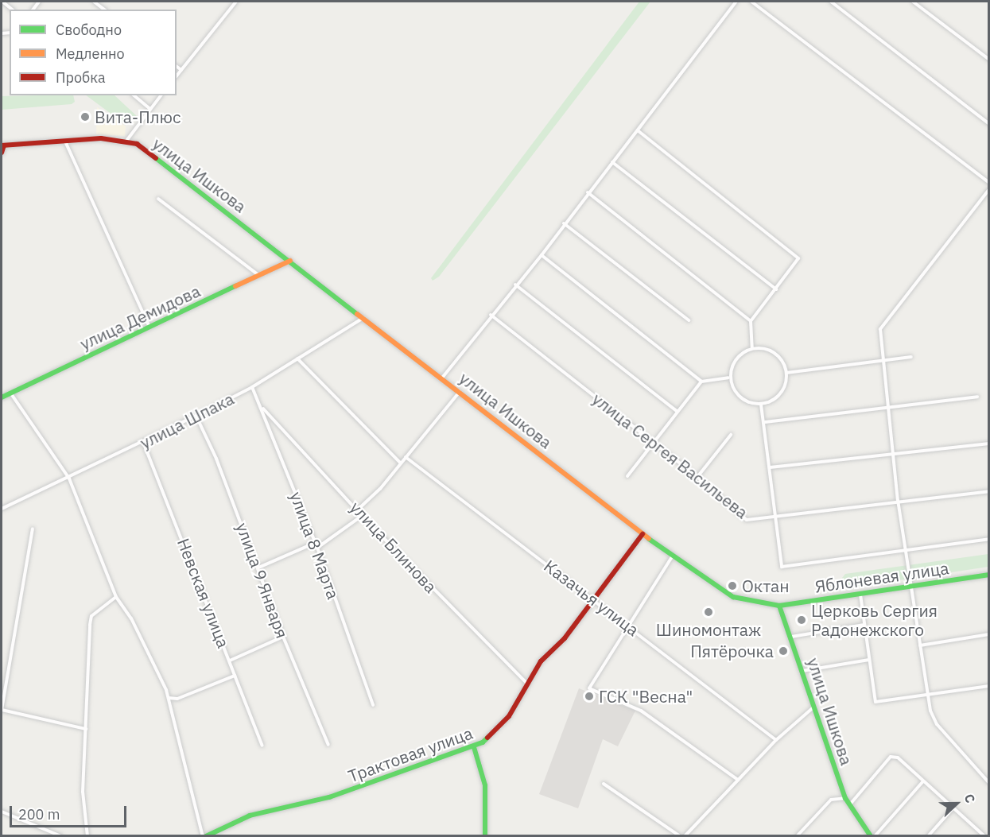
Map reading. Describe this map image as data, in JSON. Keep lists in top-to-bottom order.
{
  "streets": {
    "street": [
      "улица Ишкова",
      "улица Демидова",
      "улица Шпака",
      "улица Сергея Васильева",
      "улица 8 Марта",
      "улица Блинова",
      "Яблоневая улица",
      "улица 9 Января",
      "Невская улица",
      "Казачья улица",
      "Трактовая улица"
    ]
  },
  "crossings": [
    ["улица Ишкова", "улица Демидова"],
    ["улица Ишкова", "улица Шпака"],
    ["улица Ишкова", "Яблоневая улица"],
    ["улица Ишкова", "Трактовая улица"],
    ["улица Шпака", "улица 8 Марта"],
    ["улица Шпака", "улица 9 Января"],
    ["улица Шпака", "Невская улица"],
    ["улица 8 Марта", "улица Блинова"],
    ["улица Блинова", "Трактовая улица"],
    ["Казачья улица", "Трактовая улица"]
  ],
  "places": [
    "Вита-Плюс",
    "Октан",
    "Шиномонтаж",
    "Церковь Сергия Радонежского",
    "Пятёрочка",
    "ГСК \"Весна\""
  ],
  "legend": ["Свободно", "Медленно", "Пробка"],
  "scale_bar": "200 m",
  "north": "right"
}
